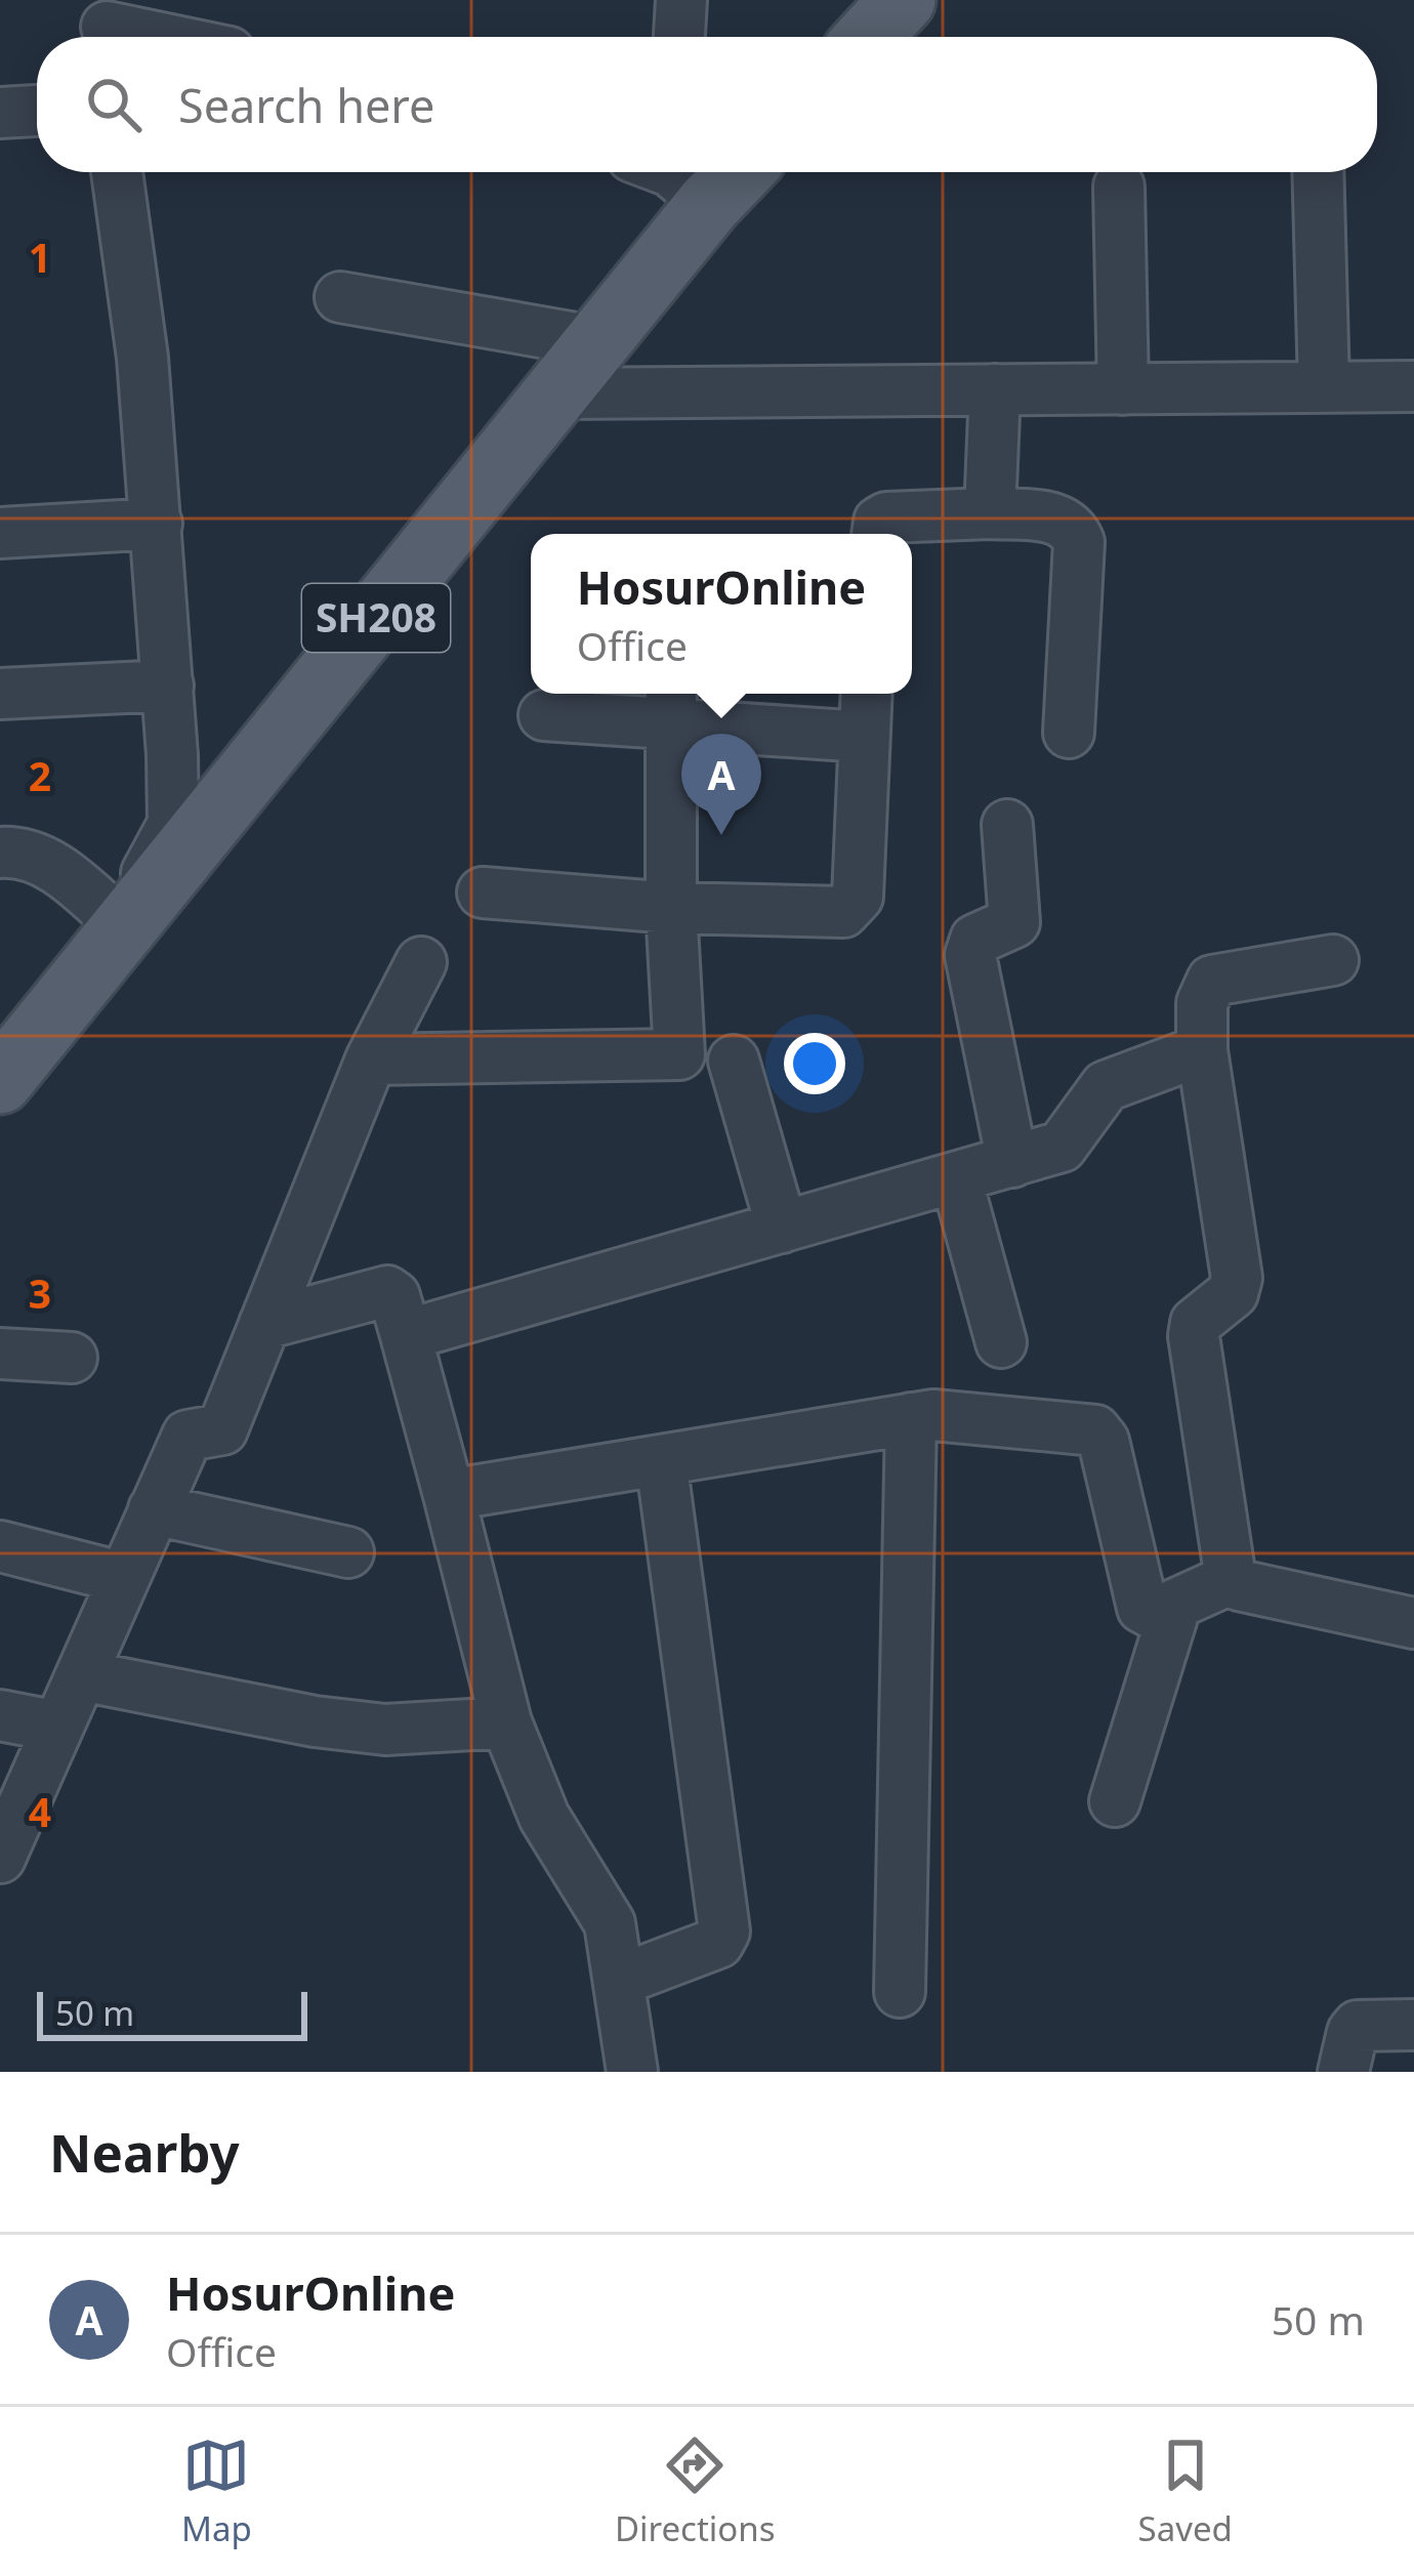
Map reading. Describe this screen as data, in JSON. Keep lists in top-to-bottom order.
{
  "streets": {
    "main road": ["SH208"]
  },
  "scale_bar": "50 m",
  "page": {
    "search": "Search here",
    "popup": ["HosurOnline", "Office"],
    "pins": "A",
    "scale": "50 m",
    "heading": "Nearby",
    "list": [
      {
        "mark": "A",
        "name": "HosurOnline",
        "note": "Office",
        "value": "50 m"
      }
    ],
    "nav": ["Map", "Directions", "Saved"]
  },
  "grid": {
    "rows": [
      "1",
      "2",
      "3",
      "4"
    ]
  }
}
